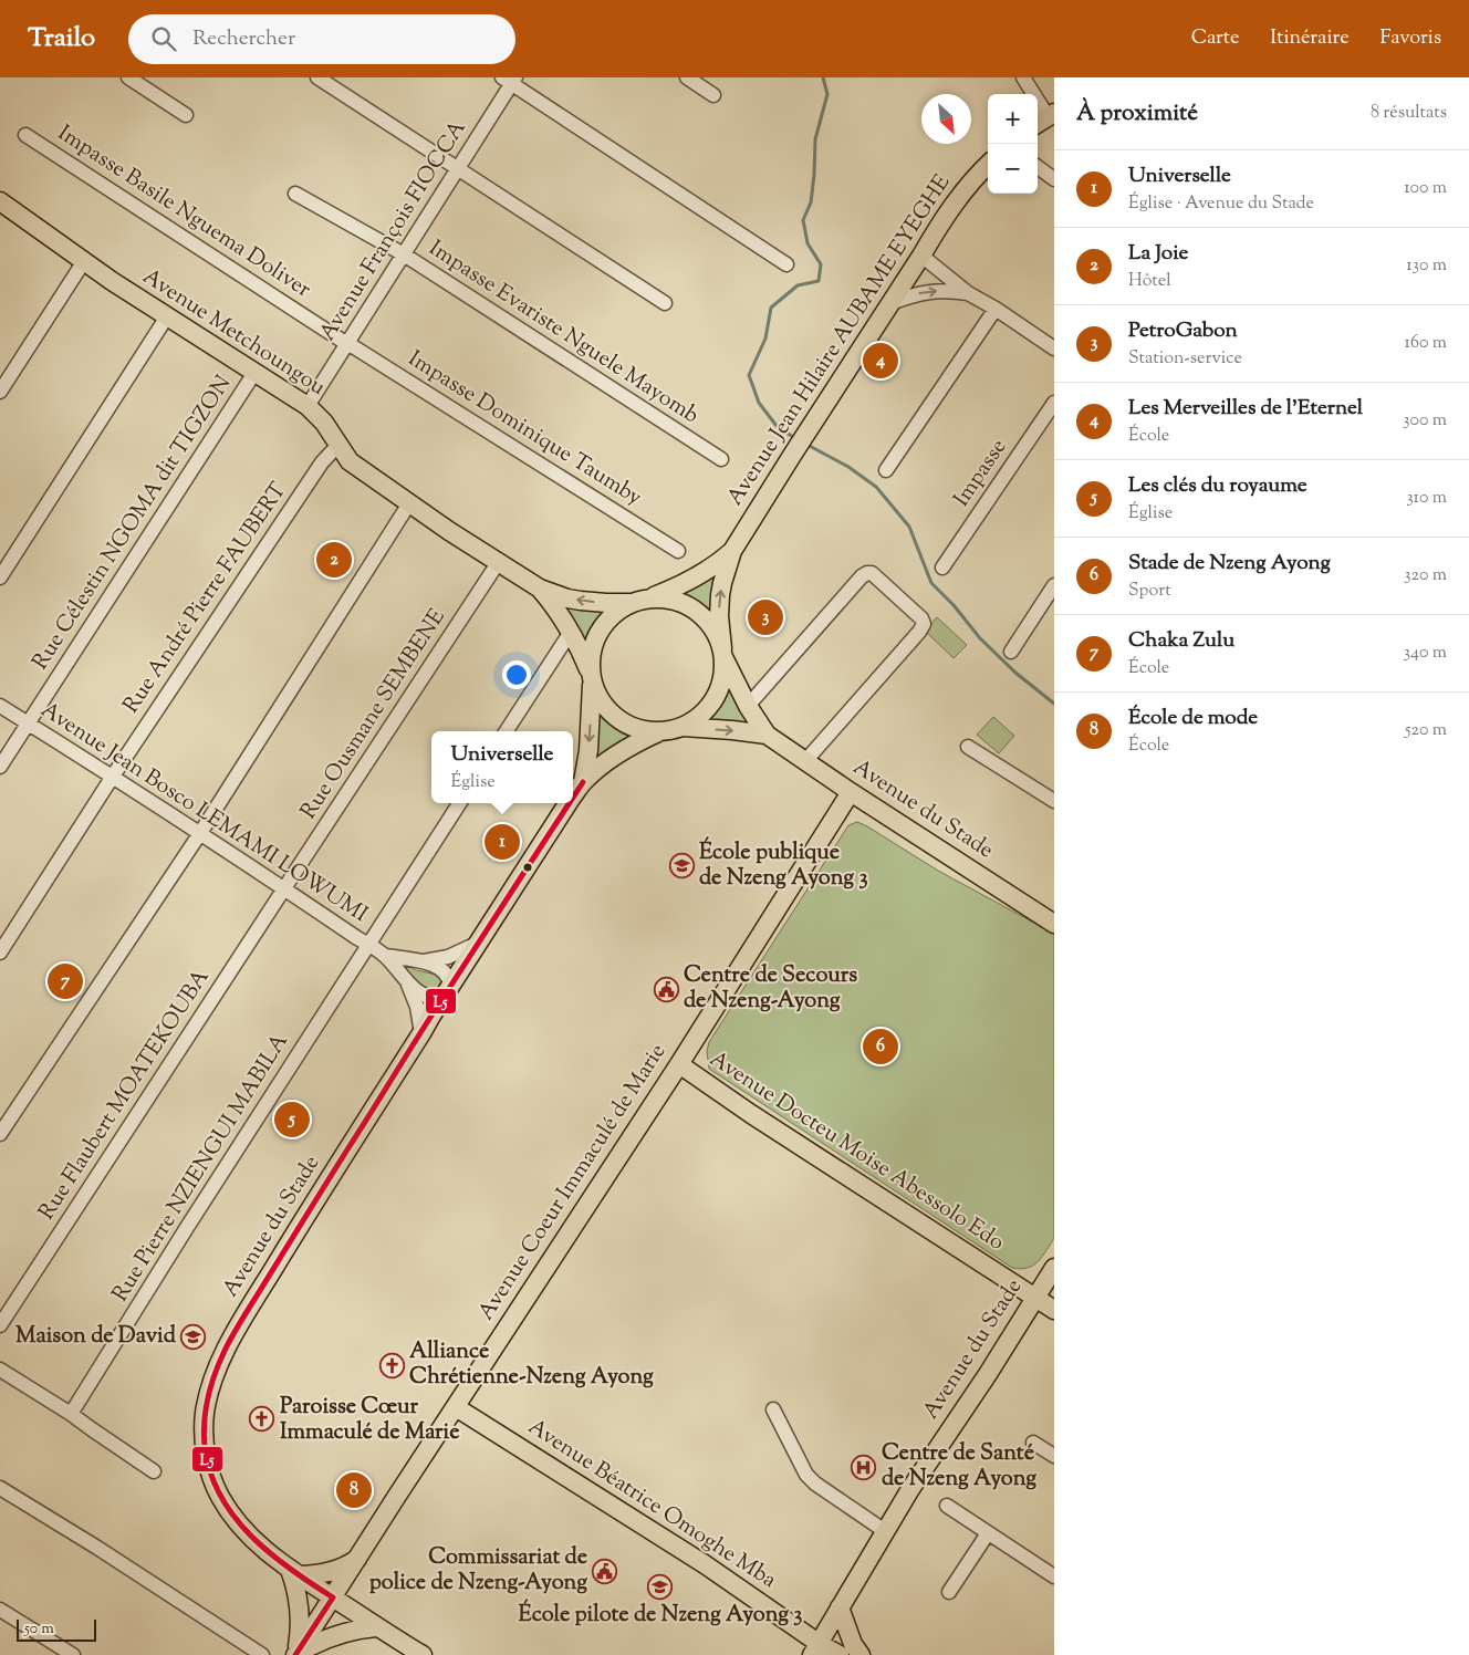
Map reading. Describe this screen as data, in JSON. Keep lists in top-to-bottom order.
{
  "streets": {
    "main road": [
      "Avenue Metchoungou",
      "Avenue Jean Hilaire AUBAME EYEGHE",
      "Avenue du Stade",
      "Avenue Docteu Moise Abessolo Edo",
      "Avenue Coeur Immaculé de Marie",
      "Avenue Béatrice Omoghe Mba"
    ],
    "street": [
      "Impasse Basile Nguema Doliver",
      "Avenue François FIOCCA",
      "Impasse Evariste Nguele Mayomb",
      "Impasse Dominique Taumby",
      "Impasse",
      "Rue Célestin NGOMA dit TIGZON",
      "Rue André Pierre FAUBERT",
      "Rue Ousmane SEMBENE",
      "Avenue Jean Bosco LEMAMI LOWUMI",
      "Rue Flaubert MOATEKOUBA",
      "Rue Pierre NZIENGUI MABILA"
    ]
  },
  "crossings": [
    ["Impasse Basile Nguema Doliver", "Avenue François FIOCCA"],
    ["Impasse Basile Nguema Doliver", "Impasse Dominique Taumby"],
    ["Avenue François FIOCCA", "Avenue Metchoungou"],
    ["Avenue François FIOCCA", "Impasse Evariste Nguele Mayomb"],
    ["Avenue François FIOCCA", "Impasse Dominique Taumby"],
    ["Avenue Metchoungou", "Rue Célestin NGOMA dit TIGZON"],
    ["Avenue Metchoungou", "Rue André Pierre FAUBERT"],
    ["Avenue Metchoungou", "Rue Ousmane SEMBENE"],
    ["Rue Célestin NGOMA dit TIGZON", "Avenue Jean Bosco LEMAMI LOWUMI"],
    ["Rue André Pierre FAUBERT", "Avenue Jean Bosco LEMAMI LOWUMI"],
    ["Rue Ousmane SEMBENE", "Avenue Jean Bosco LEMAMI LOWUMI"],
    ["Rue Ousmane SEMBENE", "Rue Flaubert MOATEKOUBA"],
    ["Avenue du Stade", "Avenue Docteu Moise Abessolo Edo"],
    ["Avenue du Stade", "Avenue Coeur Immaculé de Marie"],
    ["Avenue du Stade", "Avenue Béatrice Omoghe Mba"],
    ["Avenue Jean Bosco LEMAMI LOWUMI", "Rue Flaubert MOATEKOUBA"],
    ["Avenue Jean Bosco LEMAMI LOWUMI", "Rue Pierre NZIENGUI MABILA"],
    ["Avenue Docteu Moise Abessolo Edo", "Avenue Coeur Immaculé de Marie"],
    ["Avenue Coeur Immaculé de Marie", "Avenue Béatrice Omoghe Mba"]
  ],
  "places": {
    "school or university": ["École publique de Nzeng Ayong 3", "Maison de David", "École pilote de Nzeng Ayong 3"],
    "public building": ["Centre de Secours de Nzeng-Ayong", "Commissariat de police de Nzeng-Ayong"],
    "church": ["Alliance Chrétienne-Nzeng Ayong", "Paroisse Cœur Immaculé de Marie"],
    "hospital": ["Centre de Santé de Nzeng Ayong"]
  },
  "lines": ["transit line L5"],
  "scale_bar": "50 m",
  "north": "bottom right",
  "page": {
    "header": "Trailo",
    "search": "Rechercher",
    "nav": ["Carte", "Itinéraire", "Favoris"],
    "heading": ["À proximité", "8 résultats"],
    "map_buttons": ["+", "−"],
    "list": [
      {
        "mark": "1",
        "name": "Universelle",
        "note": "Église · Avenue du Stade",
        "value": "100 m"
      },
      {
        "mark": "2",
        "name": "La Joie",
        "note": "Hôtel",
        "value": "130 m"
      },
      {
        "mark": "3",
        "name": "PetroGabon",
        "note": "Station-service",
        "value": "160 m"
      },
      {
        "mark": "4",
        "name": "Les Merveilles de l'Eternel",
        "note": "École",
        "value": "300 m"
      },
      {
        "mark": "5",
        "name": "Les clés du royaume",
        "note": "Église",
        "value": "310 m"
      },
      {
        "mark": "6",
        "name": "Stade de Nzeng Ayong",
        "note": "Sport",
        "value": "320 m"
      },
      {
        "mark": "7",
        "name": "Chaka Zulu",
        "note": "École",
        "value": "340 m"
      },
      {
        "mark": "8",
        "name": "École de mode",
        "note": "École",
        "value": "520 m"
      }
    ],
    "pins": [
      "4",
      "2",
      "3",
      "1",
      "7",
      "6",
      "5",
      "8"
    ],
    "popup": ["Universelle", "Église"],
    "scale": "50 m"
  }
}
